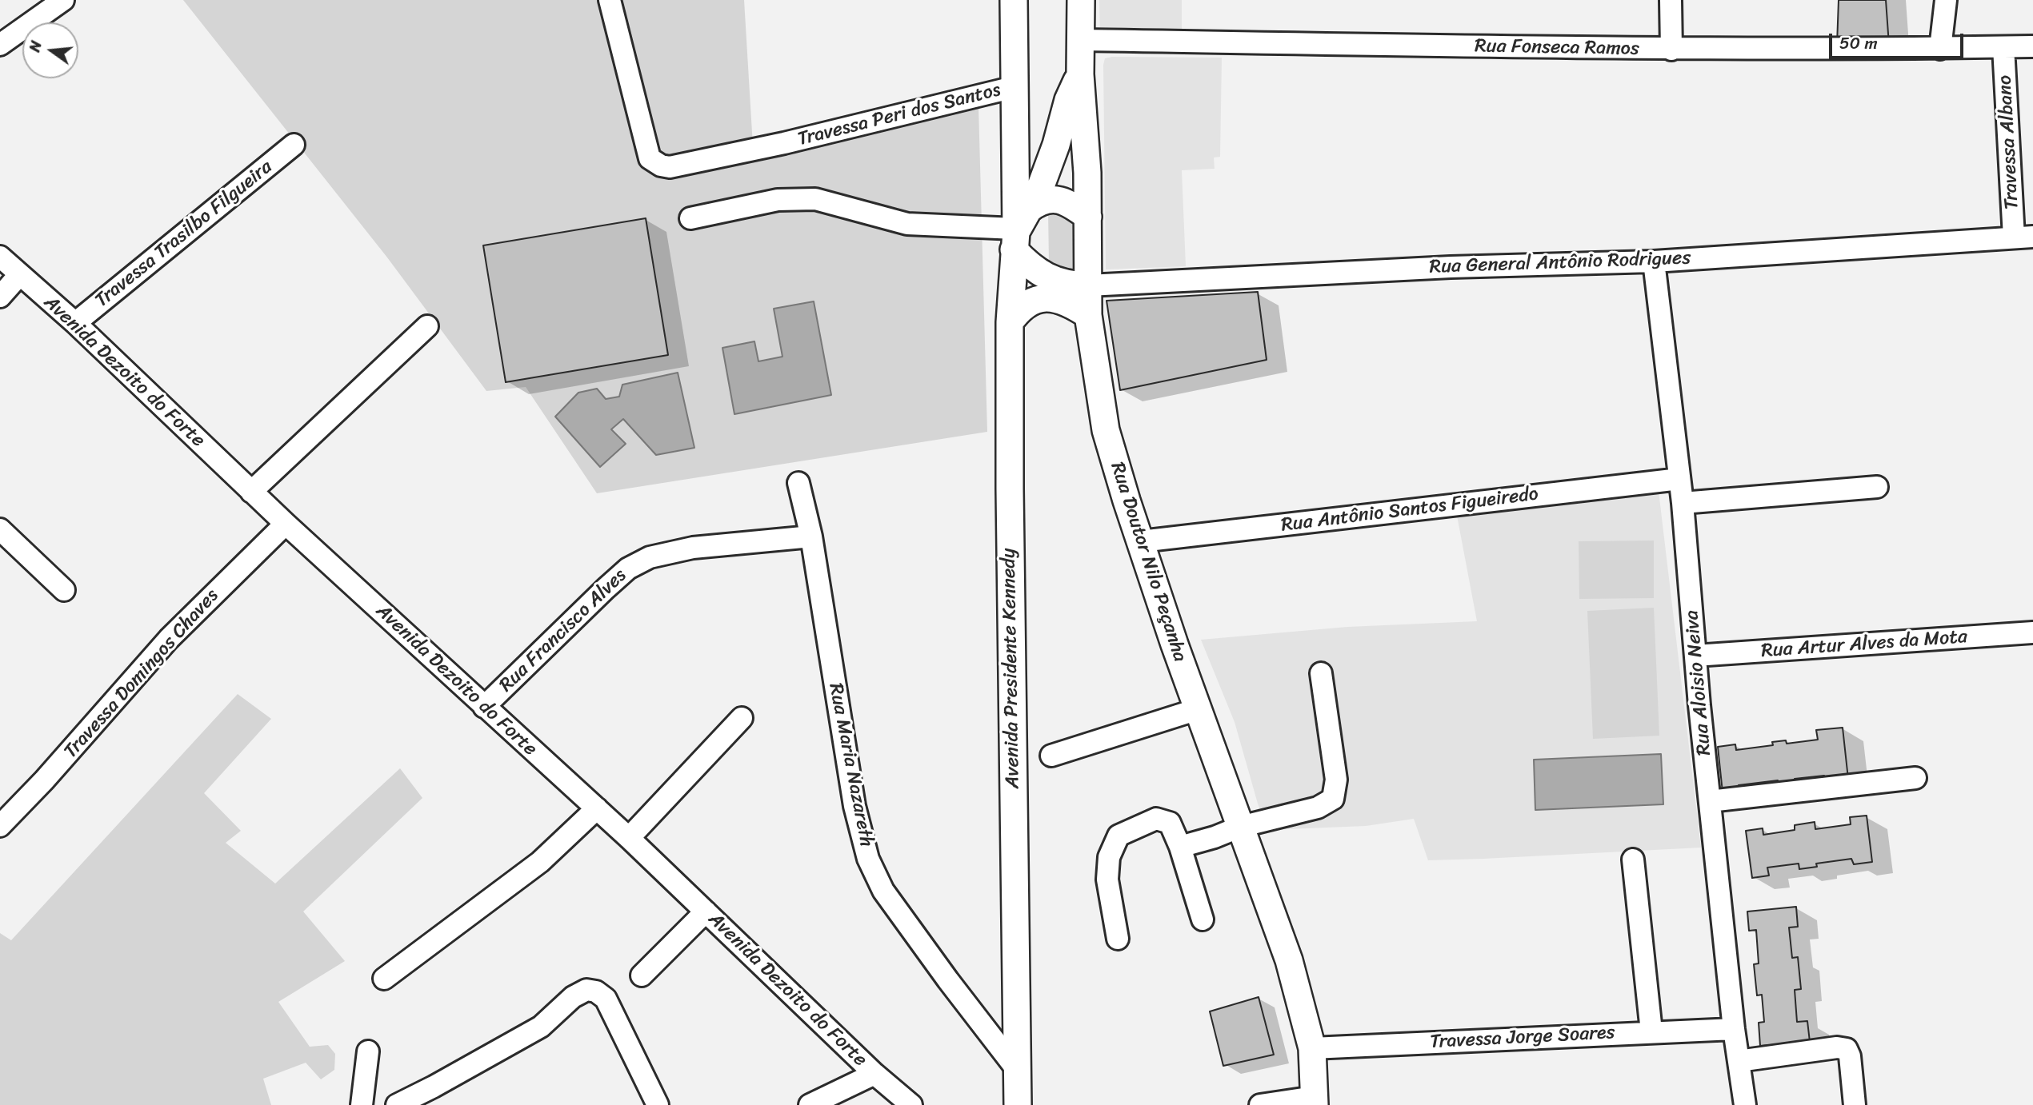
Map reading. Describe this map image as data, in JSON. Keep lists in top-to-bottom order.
{
  "streets": {
    "main road": ["Rua Doutor Nilo Peçanha", "Avenida Presidente Kennedy"],
    "street": [
      "Rua Fonseca Ramos",
      "Travessa Peri dos Santos",
      "Travessa Albano",
      "Travessa Trasilbo Filgueira",
      "Rua General Antônio Rodrigues",
      "Avenida Dezoito do Forte",
      "Rua Antônio Santos Figueiredo",
      "Rua Francisco Alves",
      "Rua Artur Alves da Mota",
      "Travessa Domingos Chaves",
      "Rua Aloisio Neiva",
      "Rua Maria Nazareth",
      "Travessa Jorge Soares"
    ]
  },
  "crossings": [
    ["Rua Fonseca Ramos", "Travessa Albano"],
    ["Rua Fonseca Ramos", "Rua Doutor Nilo Peçanha"],
    ["Travessa Peri dos Santos", "Avenida Presidente Kennedy"],
    ["Travessa Albano", "Rua General Antônio Rodrigues"],
    ["Travessa Trasilbo Filgueira", "Avenida Dezoito do Forte"],
    ["Rua General Antônio Rodrigues", "Rua Doutor Nilo Peçanha"],
    ["Rua General Antônio Rodrigues", "Avenida Presidente Kennedy"],
    ["Rua General Antônio Rodrigues", "Rua Aloisio Neiva"],
    ["Avenida Dezoito do Forte", "Rua Francisco Alves"],
    ["Avenida Dezoito do Forte", "Travessa Domingos Chaves"],
    ["Rua Antônio Santos Figueiredo", "Rua Doutor Nilo Peçanha"],
    ["Rua Antônio Santos Figueiredo", "Rua Aloisio Neiva"],
    ["Rua Doutor Nilo Peçanha", "Avenida Presidente Kennedy"],
    ["Rua Doutor Nilo Peçanha", "Travessa Jorge Soares"],
    ["Rua Francisco Alves", "Rua Maria Nazareth"],
    ["Rua Artur Alves da Mota", "Rua Aloisio Neiva"],
    ["Avenida Presidente Kennedy", "Rua Maria Nazareth"],
    ["Rua Aloisio Neiva", "Travessa Jorge Soares"]
  ],
  "scale_bar": "50 m",
  "north": "left"
}
